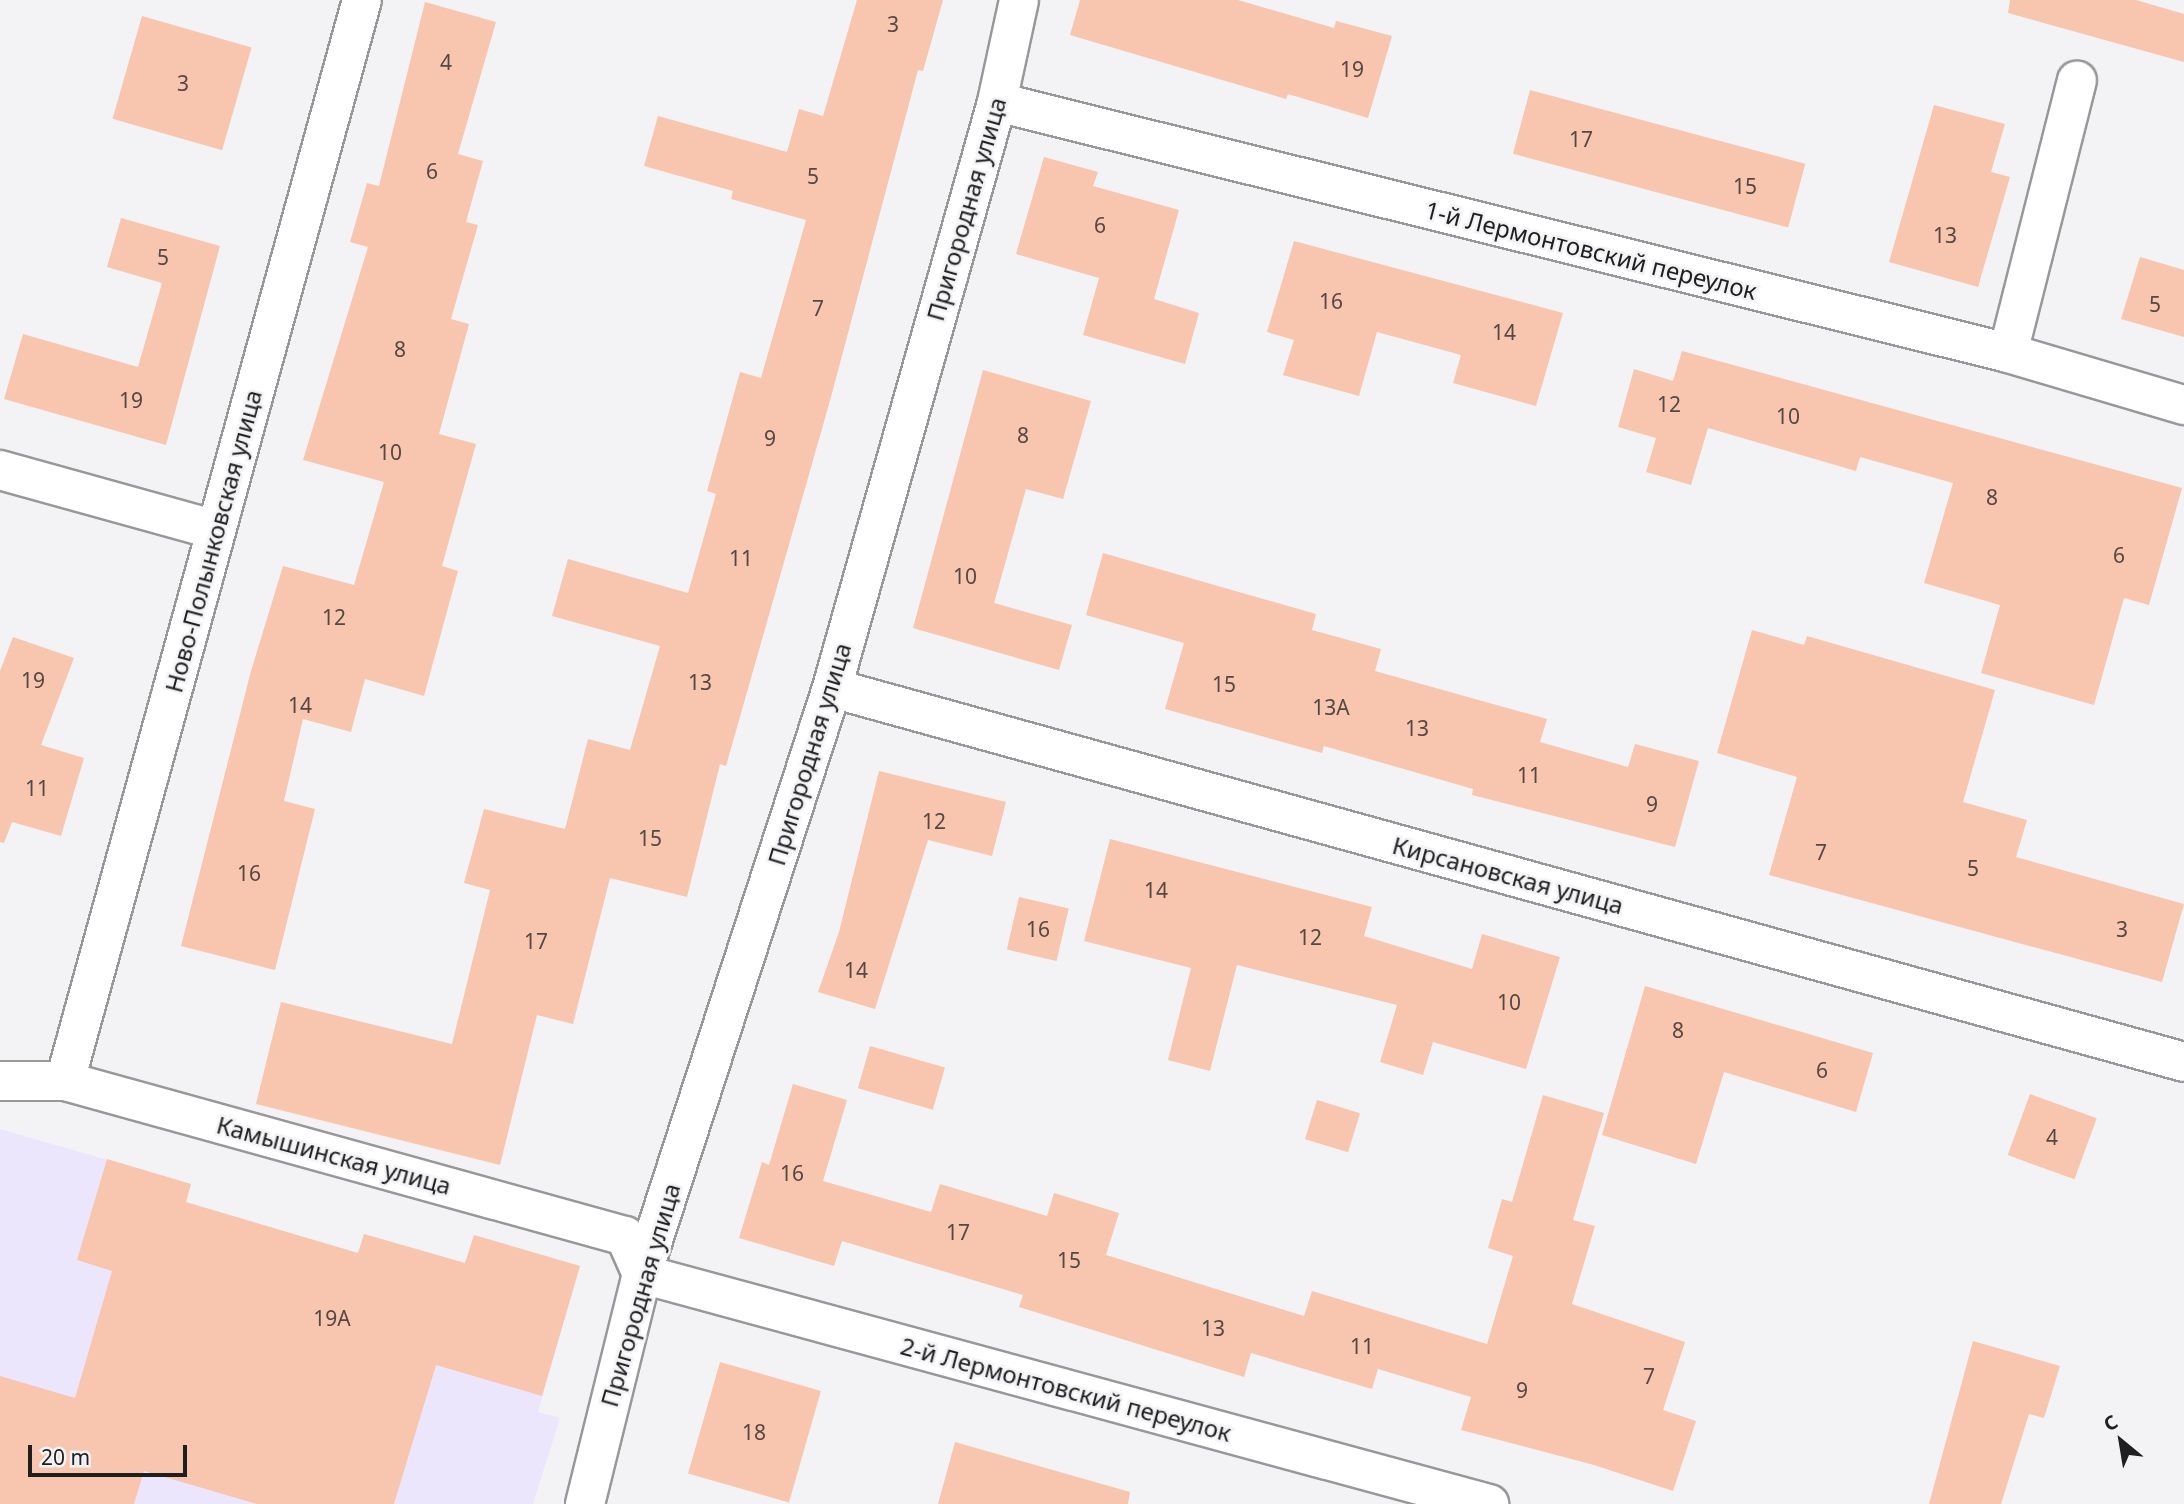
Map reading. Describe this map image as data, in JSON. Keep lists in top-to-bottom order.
{
  "streets": {
    "street": [
      "Пригородная улица",
      "1-й Лермонтовский переулок",
      "Ново-Полынковская улица",
      "Кирсановская улица",
      "Камышинская улица",
      "2-й Лермонтовский переулок"
    ]
  },
  "crossings": [
    ["Пригородная улица", "1-й Лермонтовский переулок"],
    ["Пригородная улица", "Кирсановская улица"],
    ["Пригородная улица", "Камышинская улица"],
    ["Пригородная улица", "2-й Лермонтовский переулок"],
    ["Ново-Полынковская улица", "Камышинская улица"],
    ["Камышинская улица", "2-й Лермонтовский переулок"]
  ],
  "house_numbers": [
    "3",
    "4",
    "19",
    "3",
    "17",
    "6",
    "5",
    "15",
    "6",
    "13",
    "5",
    "16",
    "5",
    "7",
    "14",
    "8",
    "19",
    "12",
    "10",
    "8",
    "9",
    "10",
    "8",
    "6",
    "11",
    "10",
    "12",
    "19",
    "13",
    "15",
    "14",
    "13А",
    "13",
    "11",
    "11",
    "9",
    "12",
    "15",
    "7",
    "5",
    "16",
    "14",
    "16",
    "3",
    "12",
    "17",
    "14",
    "10",
    "8",
    "6",
    "4",
    "16",
    "17",
    "15",
    "19А",
    "13",
    "11",
    "7",
    "9",
    "18"
  ],
  "scale_bar": "20 m",
  "north": "top left"
}
